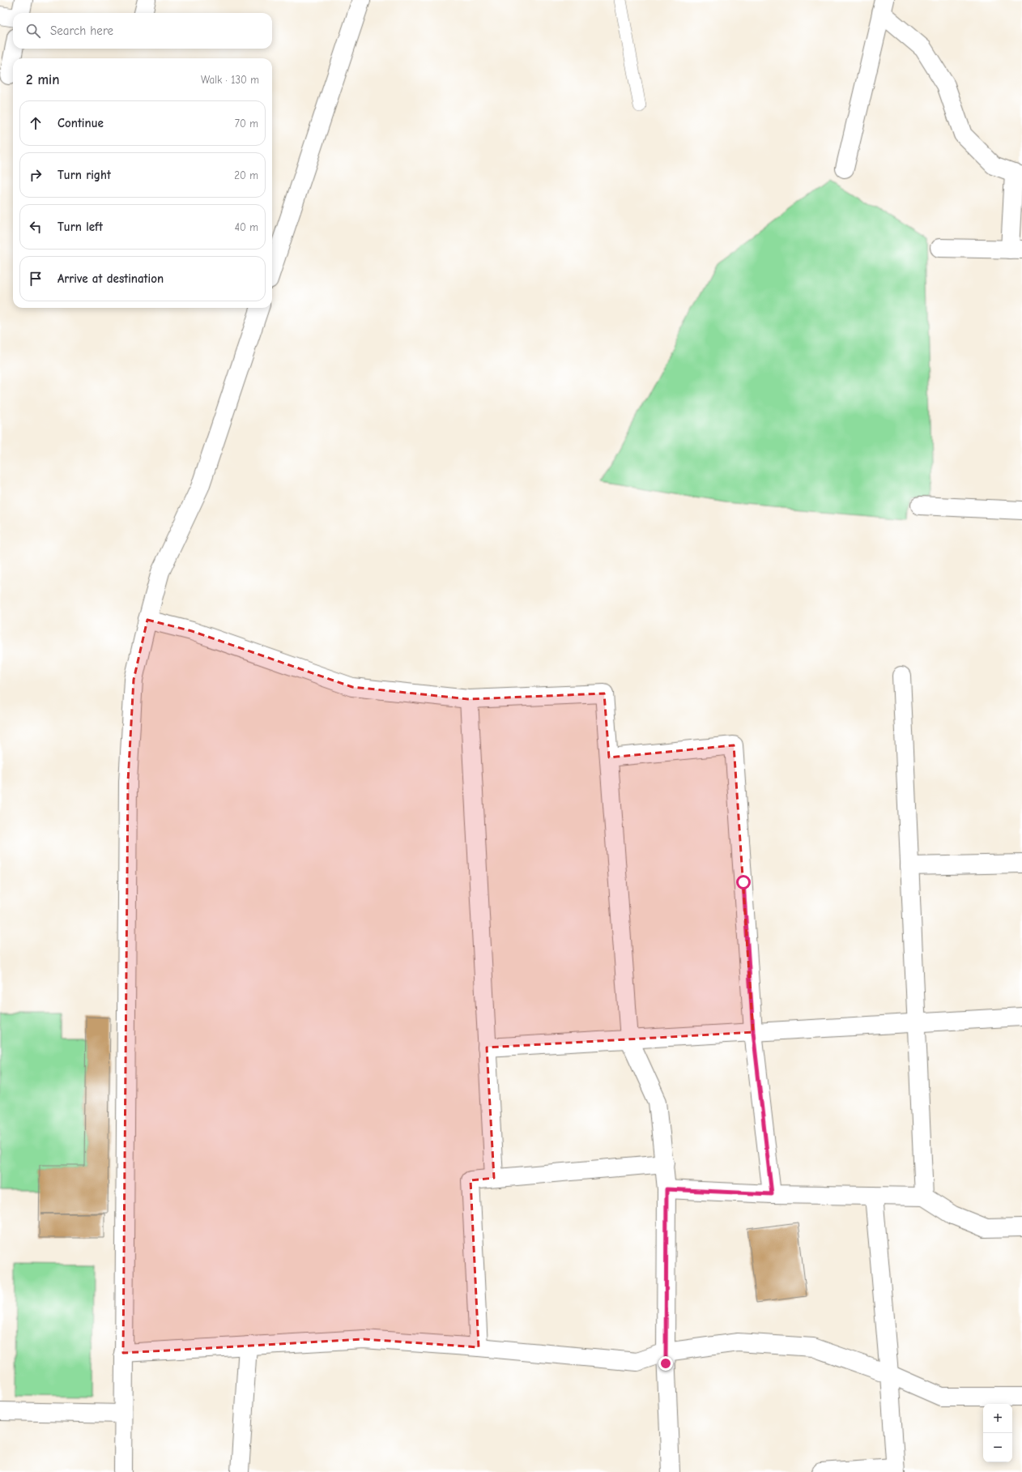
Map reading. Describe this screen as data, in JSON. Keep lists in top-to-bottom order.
{
  "page": {
    "search": "Search here",
    "heading": ["2 min", "Walk · 130 m"],
    "list": [
      ["Continue", "70 m"],
      ["Turn right", "20 m"],
      ["Turn left", "40 m"],
      "Arrive at destination"
    ],
    "map_buttons": ["+", "−"]
  }
}
